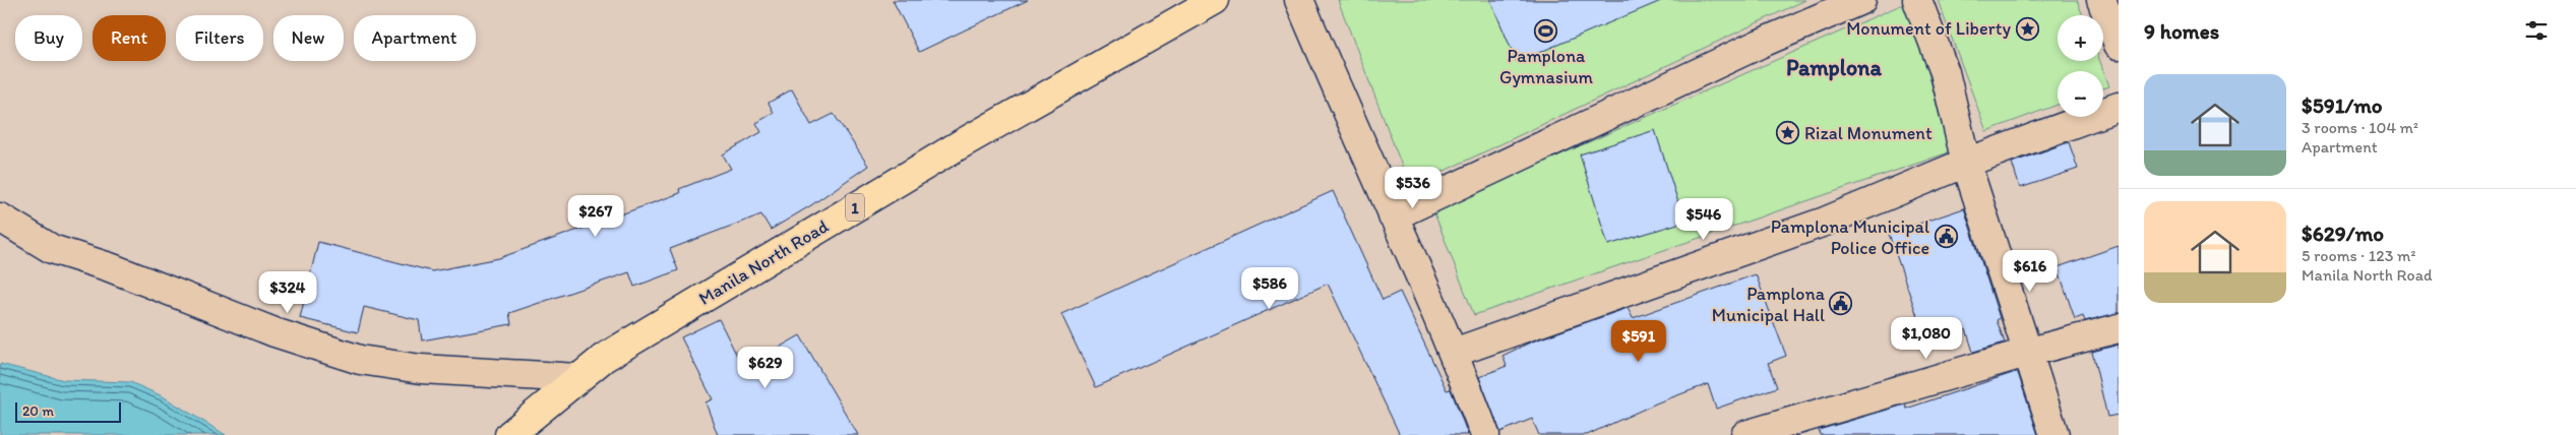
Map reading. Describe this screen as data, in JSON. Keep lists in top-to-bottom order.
{
  "streets": {
    "highway": ["1", "Manila North Road"]
  },
  "districts": ["Pamplona"],
  "places": {
    "place": ["Monument of Liberty", "Rizal Monument"],
    "sports": ["Pamplona Gymnasium"],
    "public building": ["Pamplona Municipal Police Office", "Pamplona Municipal Hall"]
  },
  "scale_bar": "20 m",
  "page": {
    "heading": "9 homes",
    "map_buttons": ["+", "−"],
    "chip": [
      "Buy",
      "Rent",
      "Filters",
      "New",
      "Apartment"
    ],
    "list": [
      {
        "name": "$591/mo",
        "note": "3 rooms · 104 m² · Apartment"
      },
      {
        "name": "$629/mo",
        "note": "5 rooms · 123 m² · Manila North Road"
      }
    ],
    "price": [
      "$536",
      "$267",
      "$546",
      "$616",
      "$586",
      "$324",
      "$1,080",
      "$591",
      "$629"
    ],
    "scale": "20 m"
  }
}
